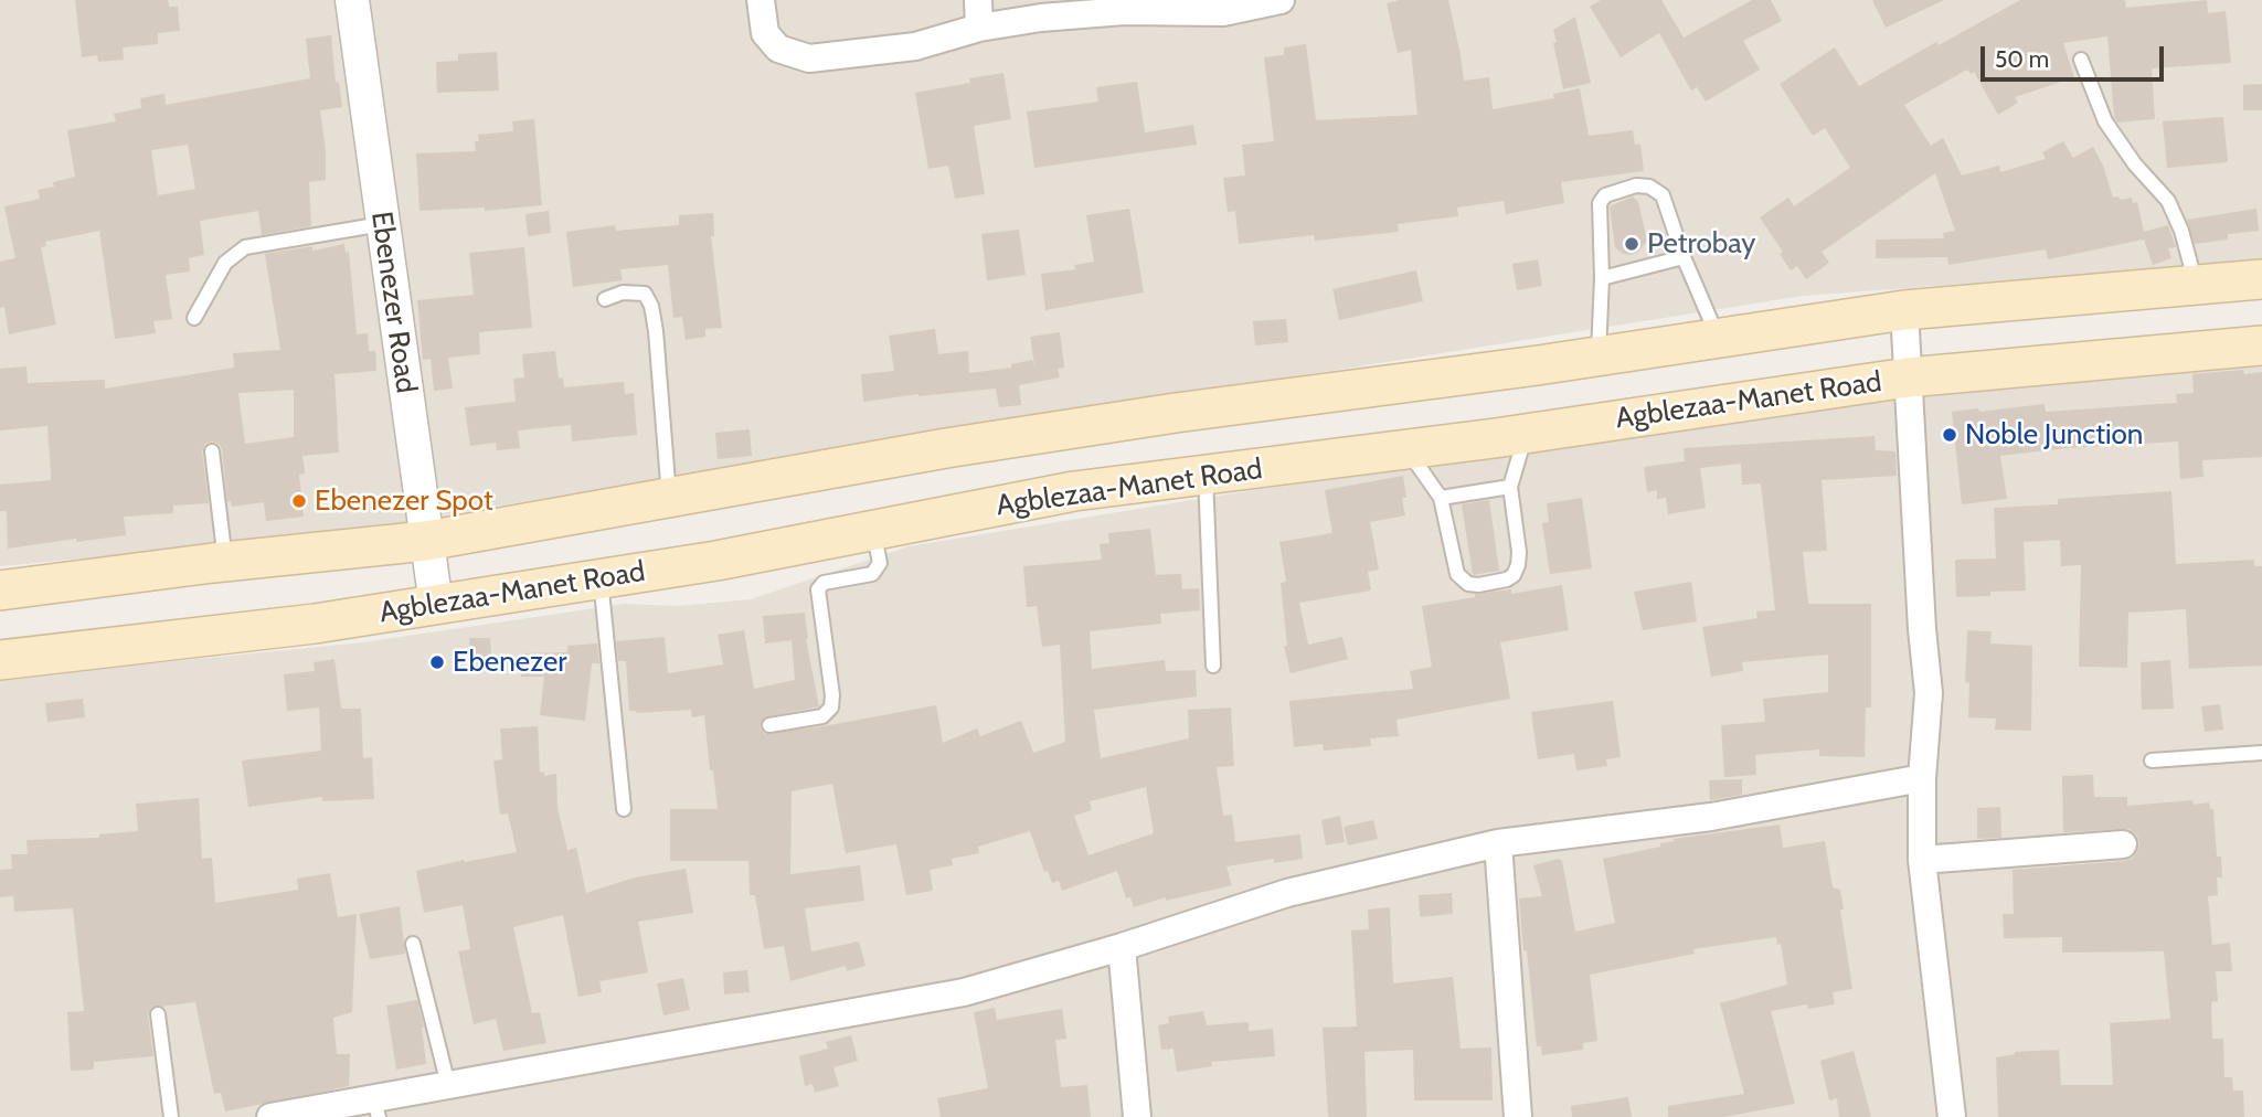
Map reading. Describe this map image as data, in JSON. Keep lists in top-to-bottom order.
{
  "streets": {
    "main road": ["Agblezaa-Manet Road"],
    "street": ["Ebenezer Road"]
  },
  "crossings": [
    ["Ebenezer Road", "Agblezaa-Manet Road"]
  ],
  "places": [
    "Petrobay",
    "Noble Junction",
    "Ebenezer Spot",
    "Ebenezer"
  ],
  "scale_bar": "50 m"
}
